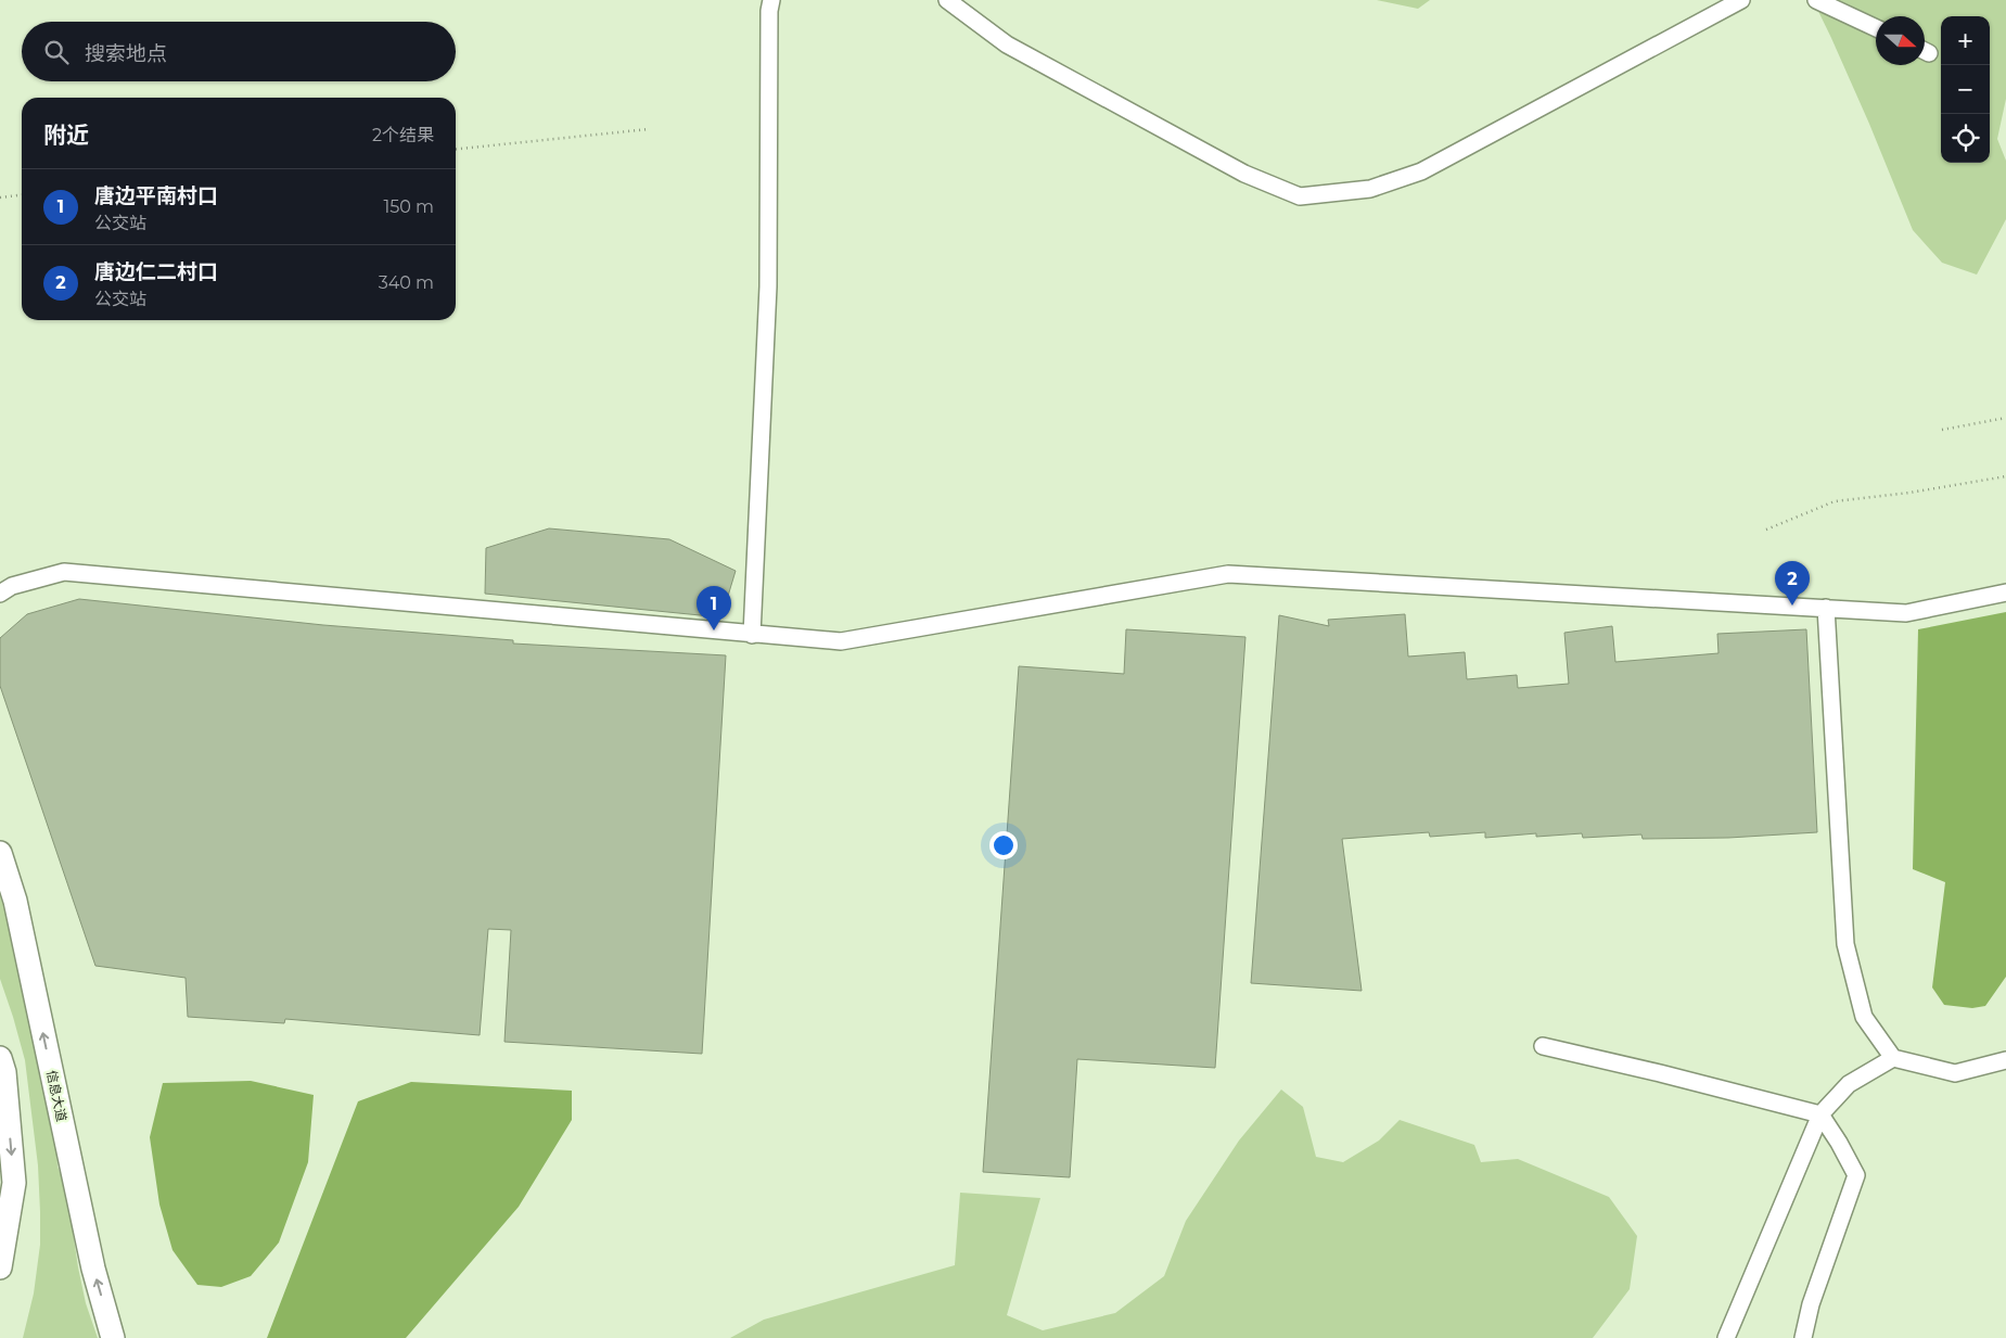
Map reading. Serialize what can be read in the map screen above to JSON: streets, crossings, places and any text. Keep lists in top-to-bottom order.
{
  "streets": {
    "main road": ["信息大道"]
  },
  "north": "right",
  "page": {
    "map_buttons": ["+", "−"],
    "search": "搜索地点",
    "heading": ["附近", "2个结果"],
    "list": [
      {
        "mark": "1",
        "name": "唐边平南村口",
        "note": "公交站",
        "value": "150 m"
      },
      {
        "mark": "2",
        "name": "唐边仁二村口",
        "note": "公交站",
        "value": "340 m"
      }
    ],
    "pins": ["2", "1"]
  }
}
